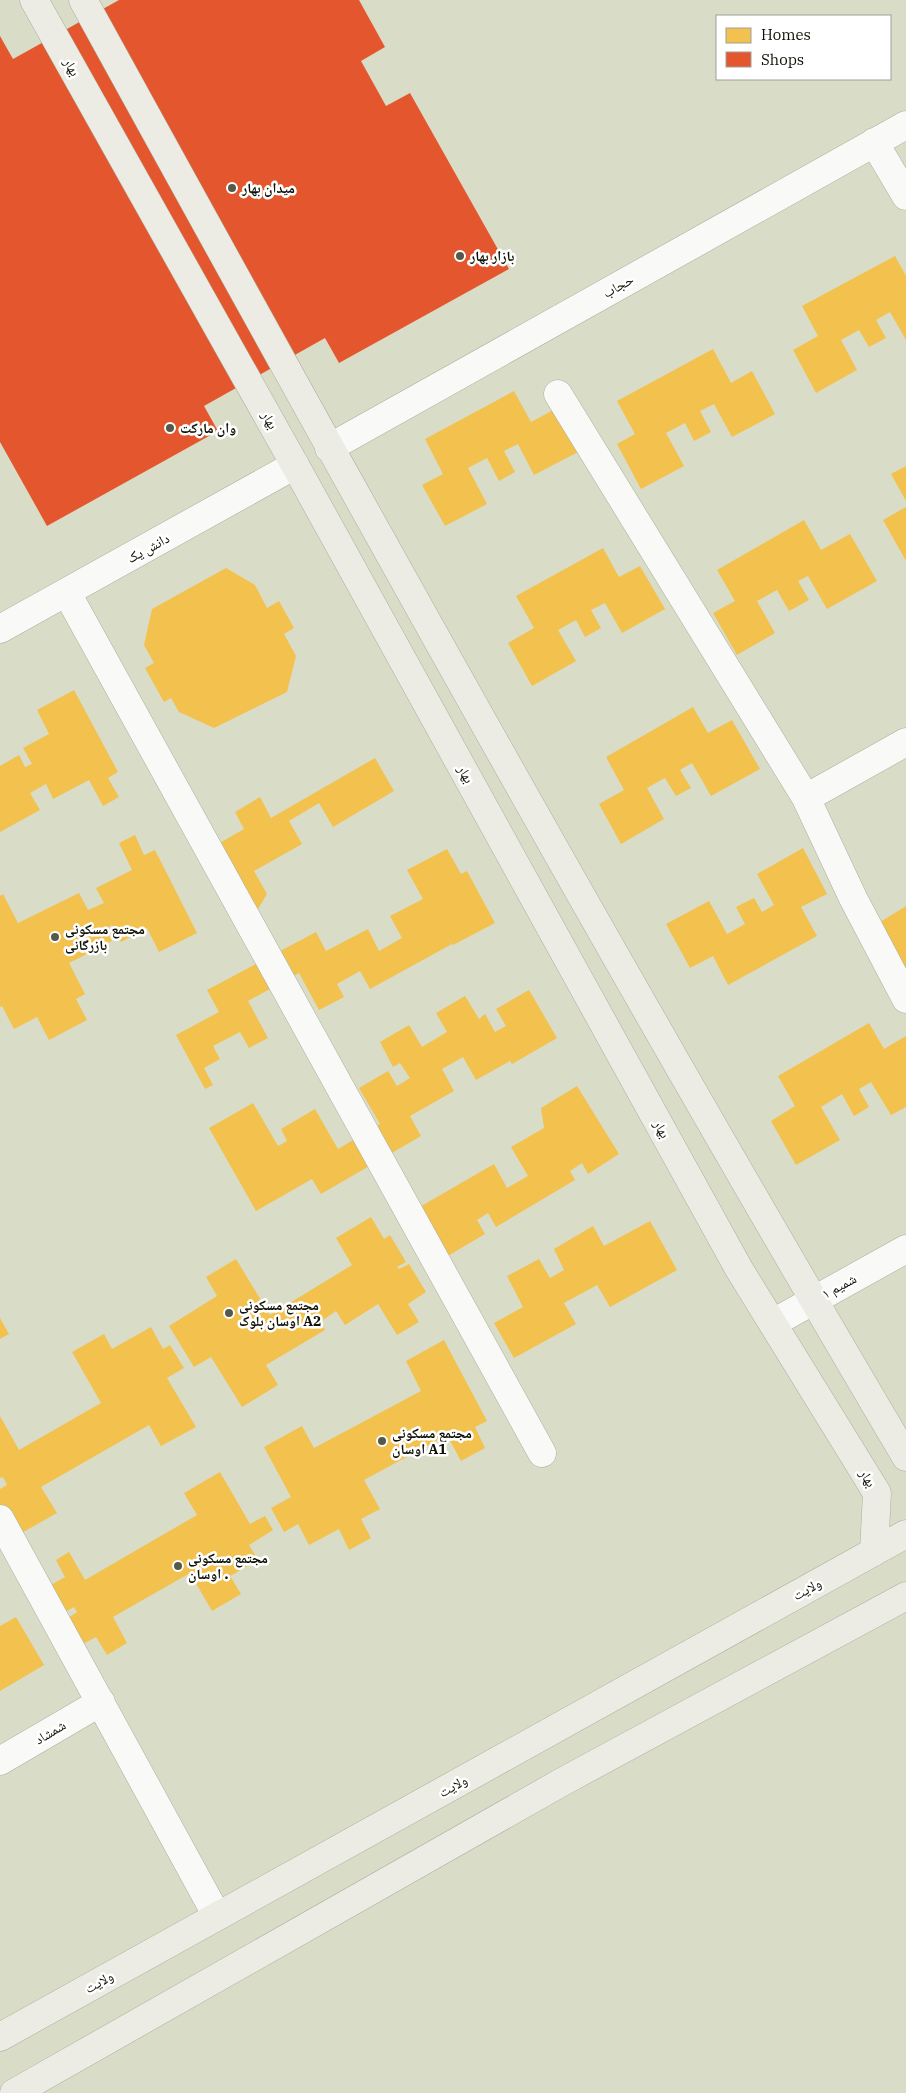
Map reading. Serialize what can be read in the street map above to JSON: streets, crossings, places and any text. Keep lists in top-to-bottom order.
{
  "streets": {
    "street": [
      "بهار",
      "حجاب",
      "دانش یک",
      "شمیم ۱",
      "ولایت",
      "شمشاد"
    ]
  },
  "crossings": [
    ["بهار", "دانش یک"],
    ["بهار", "شمیم ۱"],
    ["بهار", "ولایت"]
  ],
  "places": [
    "میدان بهار",
    "بازار بهار",
    "وان مارکت",
    "مجتمع مسکونی بازرگانی",
    "مجتمع مسکونی اوسان بلوک A2",
    "مجتمع مسکونی اوسان A1",
    "مجتمع مسکونی اوسان ."
  ],
  "legend": ["Homes", "Shops"]
}
